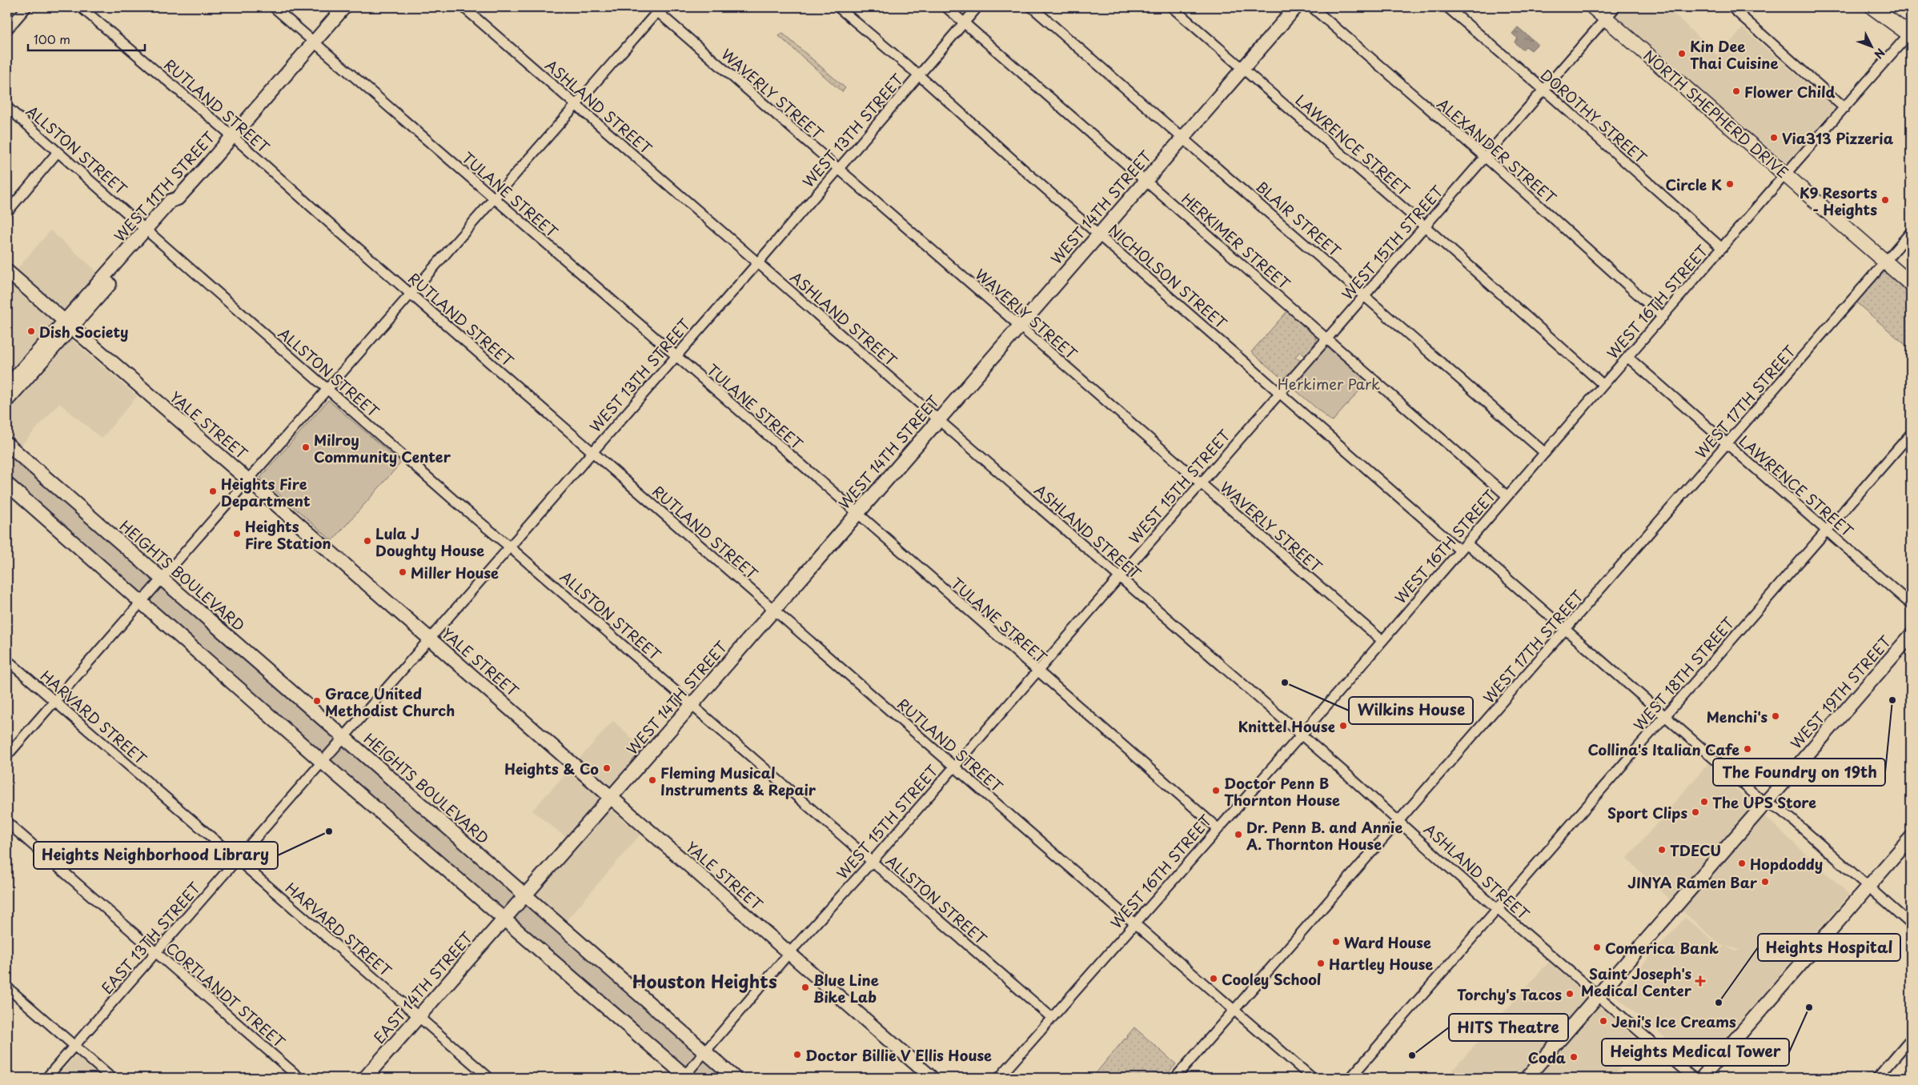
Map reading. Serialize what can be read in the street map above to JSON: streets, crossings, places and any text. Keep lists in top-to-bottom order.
{
  "streets": {
    "main road": [
      "NORTH SHEPHERD DRIVE",
      "WEST 11TH STREET",
      "WEST 14TH STREET",
      "YALE STREET",
      "HEIGHTS BOULEVARD",
      "WEST 19TH STREET",
      "EAST 14TH STREET"
    ],
    "street": [
      "WAVERLY STREET",
      "RUTLAND STREET",
      "ASHLAND STREET",
      "DOROTHY STREET",
      "WEST 13TH STREET",
      "LAWRENCE STREET",
      "ALLSTON STREET",
      "ALEXANDER STREET",
      "TULANE STREET",
      "BLAIR STREET",
      "HERKIMER STREET",
      "WEST 15TH STREET",
      "NICHOLSON STREET",
      "WEST 16TH STREET",
      "WEST 17TH STREET",
      "WEST 18TH STREET",
      "HARVARD STREET",
      "EAST 13TH STREET",
      "CORTLANDT STREET"
    ]
  },
  "crossings": [
    ["WAVERLY STREET", "WEST 13TH STREET"],
    ["WAVERLY STREET", "WEST 14TH STREET"],
    ["WAVERLY STREET", "WEST 15TH STREET"],
    ["WAVERLY STREET", "WEST 16TH STREET"],
    ["RUTLAND STREET", "WEST 13TH STREET"],
    ["RUTLAND STREET", "WEST 11TH STREET"],
    ["RUTLAND STREET", "WEST 14TH STREET"],
    ["RUTLAND STREET", "WEST 15TH STREET"],
    ["RUTLAND STREET", "WEST 16TH STREET"],
    ["RUTLAND STREET", "WEST 17TH STREET"],
    ["ASHLAND STREET", "WEST 13TH STREET"],
    ["ASHLAND STREET", "WEST 14TH STREET"],
    ["ASHLAND STREET", "WEST 15TH STREET"],
    ["ASHLAND STREET", "WEST 16TH STREET"],
    ["ASHLAND STREET", "WEST 17TH STREET"],
    ["ASHLAND STREET", "WEST 18TH STREET"],
    ["ASHLAND STREET", "WEST 19TH STREET"],
    ["NORTH SHEPHERD DRIVE", "WEST 15TH STREET"],
    ["NORTH SHEPHERD DRIVE", "WEST 16TH STREET"],
    ["NORTH SHEPHERD DRIVE", "WEST 17TH STREET"],
    ["DOROTHY STREET", "WEST 15TH STREET"],
    ["DOROTHY STREET", "WEST 16TH STREET"],
    ["WEST 13TH STREET", "ALLSTON STREET"],
    ["WEST 13TH STREET", "TULANE STREET"],
    ["WEST 13TH STREET", "HERKIMER STREET"],
    ["WEST 13TH STREET", "NICHOLSON STREET"],
    ["WEST 13TH STREET", "YALE STREET"],
    ["WEST 13TH STREET", "HEIGHTS BOULEVARD"],
    ["WEST 13TH STREET", "EAST 13TH STREET"],
    ["LAWRENCE STREET", "WEST 14TH STREET"],
    ["LAWRENCE STREET", "WEST 15TH STREET"],
    ["LAWRENCE STREET", "WEST 16TH STREET"],
    ["LAWRENCE STREET", "WEST 17TH STREET"],
    ["LAWRENCE STREET", "WEST 18TH STREET"],
    ["ALLSTON STREET", "WEST 11TH STREET"],
    ["ALLSTON STREET", "WEST 14TH STREET"],
    ["ALLSTON STREET", "WEST 15TH STREET"],
    ["ALLSTON STREET", "WEST 16TH STREET"],
    ["ALEXANDER STREET", "WEST 15TH STREET"],
    ["ALEXANDER STREET", "WEST 16TH STREET"],
    ["WEST 11TH STREET", "TULANE STREET"],
    ["WEST 11TH STREET", "YALE STREET"],
    ["TULANE STREET", "WEST 14TH STREET"],
    ["TULANE STREET", "WEST 15TH STREET"],
    ["TULANE STREET", "WEST 16TH STREET"],
    ["WEST 14TH STREET", "BLAIR STREET"],
    ["WEST 14TH STREET", "HERKIMER STREET"],
    ["WEST 14TH STREET", "NICHOLSON STREET"],
    ["WEST 14TH STREET", "YALE STREET"],
    ["WEST 14TH STREET", "HEIGHTS BOULEVARD"],
    ["WEST 14TH STREET", "EAST 14TH STREET"],
    ["BLAIR STREET", "WEST 15TH STREET"],
    ["BLAIR STREET", "WEST 16TH STREET"],
    ["HERKIMER STREET", "WEST 15TH STREET"],
    ["HERKIMER STREET", "WEST 16TH STREET"],
    ["WEST 15TH STREET", "NICHOLSON STREET"],
    ["WEST 15TH STREET", "YALE STREET"],
    ["WEST 15TH STREET", "HEIGHTS BOULEVARD"],
    ["NICHOLSON STREET", "WEST 16TH STREET"],
    ["HARVARD STREET", "EAST 13TH STREET"],
    ["HARVARD STREET", "EAST 14TH STREET"],
    ["EAST 13TH STREET", "CORTLANDT STREET"]
  ],
  "districts": ["Houston Heights"],
  "parks": ["Herkimer Park"],
  "places": {
    "other": [
      "Kin Dee Thai Cuisine",
      "Flower Child",
      "Via313 Pizzeria",
      "Circle K",
      "K9 Resorts - Heights",
      "Dish Society",
      "Milroy Community Center",
      "Heights Fire Department",
      "Heights Fire Station",
      "Lula J Doughty House",
      "Miller House",
      "Wilkins House",
      "The Foundry on 19th",
      "Grace United Methodist Church",
      "Menchi's",
      "Knittel House",
      "Collina's Italian Cafe",
      "Heights & Co",
      "Fleming Musical Instruments & Repair",
      "Doctor Penn B Thornton House",
      "The UPS Store",
      "Sport Clips",
      "Heights Neighborhood Library",
      "Dr. Penn B. and Annie A. Thornton House",
      "TDECU",
      "Hopdoddy",
      "JINYA Ramen Bar",
      "Ward House",
      "Comerica Bank",
      "Hartley House",
      "Cooley School",
      "Blue Line Bike Lab",
      "Torchy's Tacos",
      "Heights Hospital",
      "Heights Medical Tower",
      "Jeni's Ice Creams",
      "Doctor Billie V Ellis House",
      "HITS Theatre",
      "Coda"
    ],
    "health": ["Saint Joseph's Medical Center"]
  },
  "scale_bar": "100 m",
  "north": "bottom right"
}
